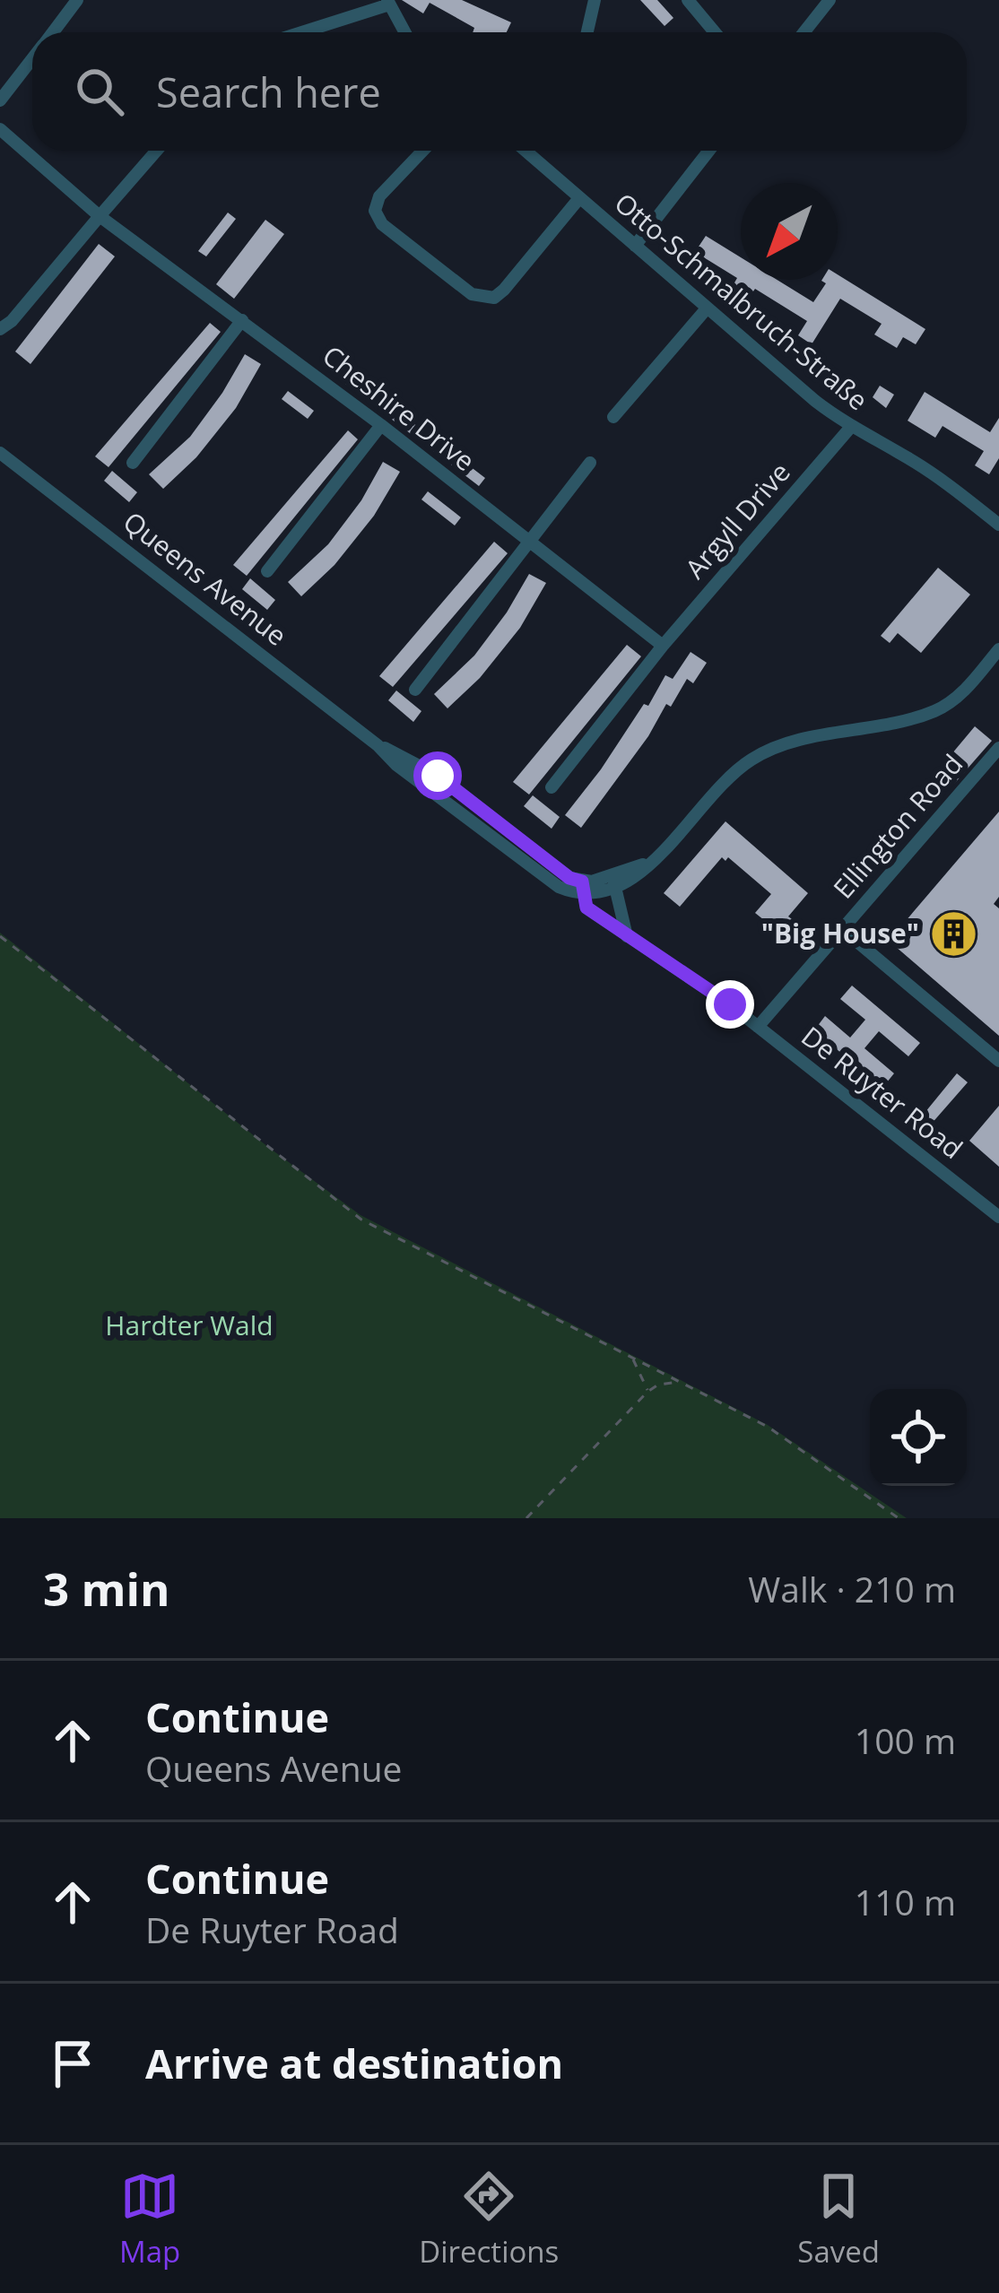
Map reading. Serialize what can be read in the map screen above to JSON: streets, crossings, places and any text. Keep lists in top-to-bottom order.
{
  "streets": {
    "lane": [
      "Otto-Schmalbruch-Straße",
      "Cheshire Drive",
      "Argyll Drive",
      "Queens Avenue",
      "Ellington Road",
      "De Ruyter Road"
    ]
  },
  "crossings": [
    ["Otto-Schmalbruch-Straße", "Argyll Drive"],
    ["Cheshire Drive", "Argyll Drive"],
    ["Queens Avenue", "De Ruyter Road"]
  ],
  "parks": ["Hardter Wald"],
  "places": {
    "building": ["\"Big House\""]
  },
  "north": "bottom left",
  "page": {
    "search": "Search here",
    "heading": ["3 min", "Walk · 210 m"],
    "list": [
      ["Continue", "Queens Avenue", "100 m"],
      ["Continue", "De Ruyter Road", "110 m"],
      "Arrive at destination"
    ],
    "nav": ["Map", "Directions", "Saved"]
  }
}
